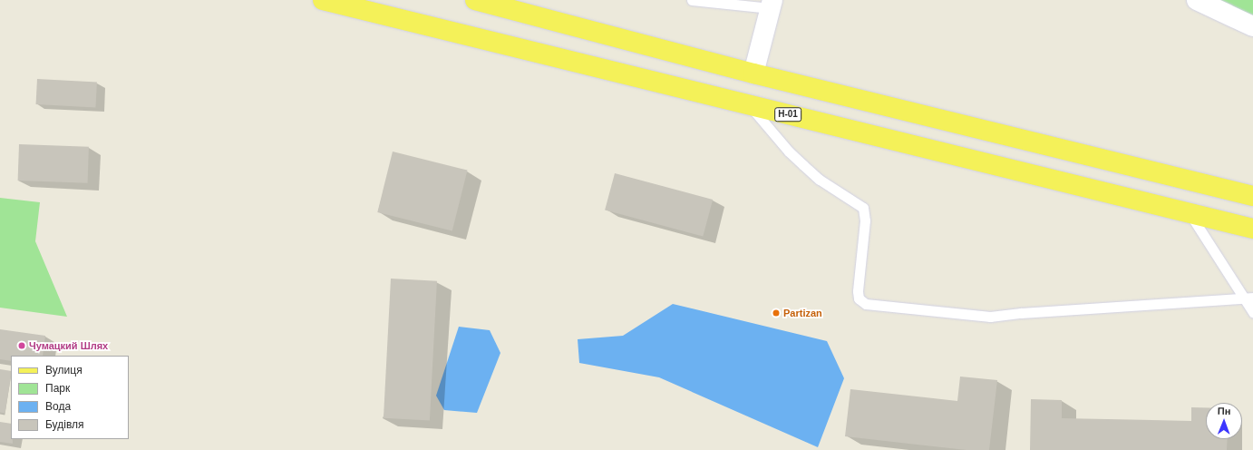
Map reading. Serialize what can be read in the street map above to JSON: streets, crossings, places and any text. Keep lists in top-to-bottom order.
{
  "streets": {
    "main road": ["Н-01"]
  },
  "places": ["Partizan", "Чумацкий Шлях"],
  "legend": [
    "Вулиця",
    "Парк",
    "Вода",
    "Будівля"
  ],
  "north": "top"
}
